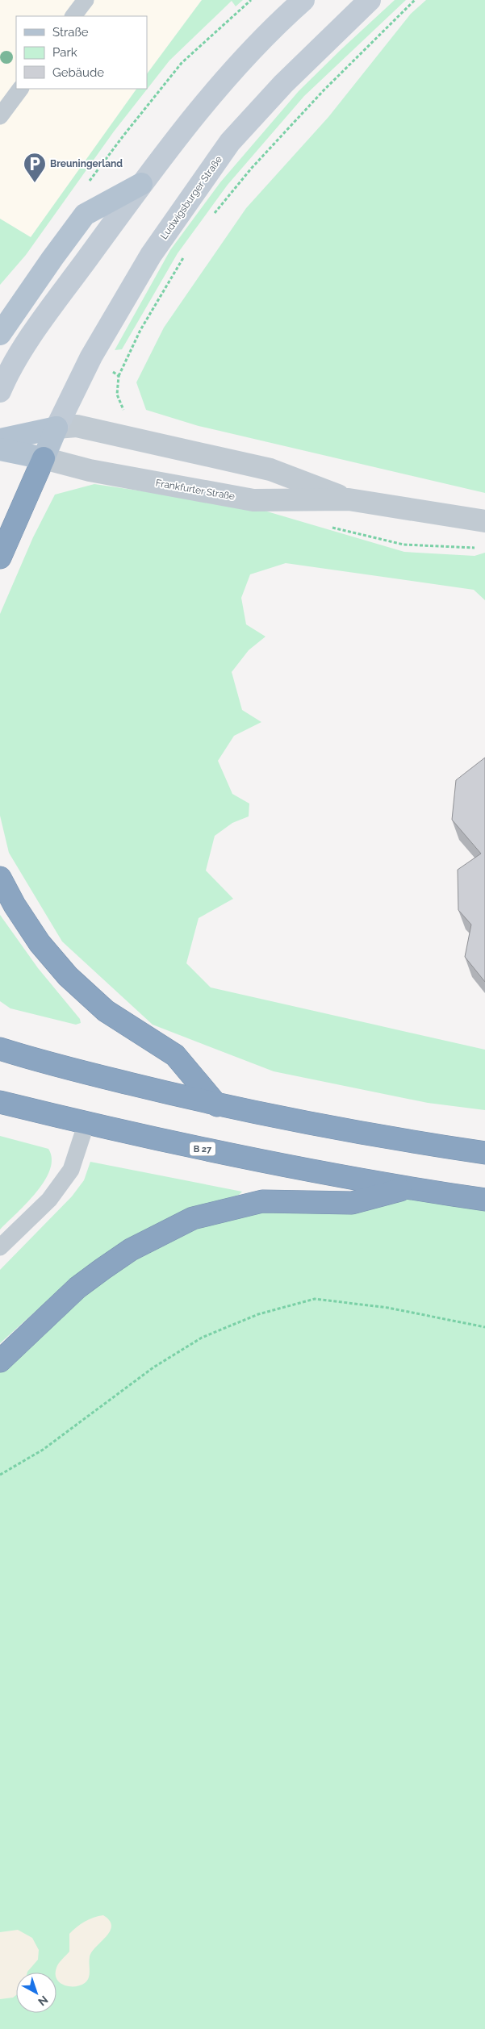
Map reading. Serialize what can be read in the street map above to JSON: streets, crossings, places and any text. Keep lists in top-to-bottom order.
{
  "streets": {
    "highway": ["B 27"],
    "main road": ["Ludwigsburger Straße"],
    "street": ["Frankfurter Straße"]
  },
  "crossings": [
    ["Ludwigsburger Straße", "Frankfurter Straße"]
  ],
  "places": {
    "parking": ["Breuningerland"]
  },
  "legend": ["Straße", "Park", "Gebäude"],
  "north": "bottom right"
}
